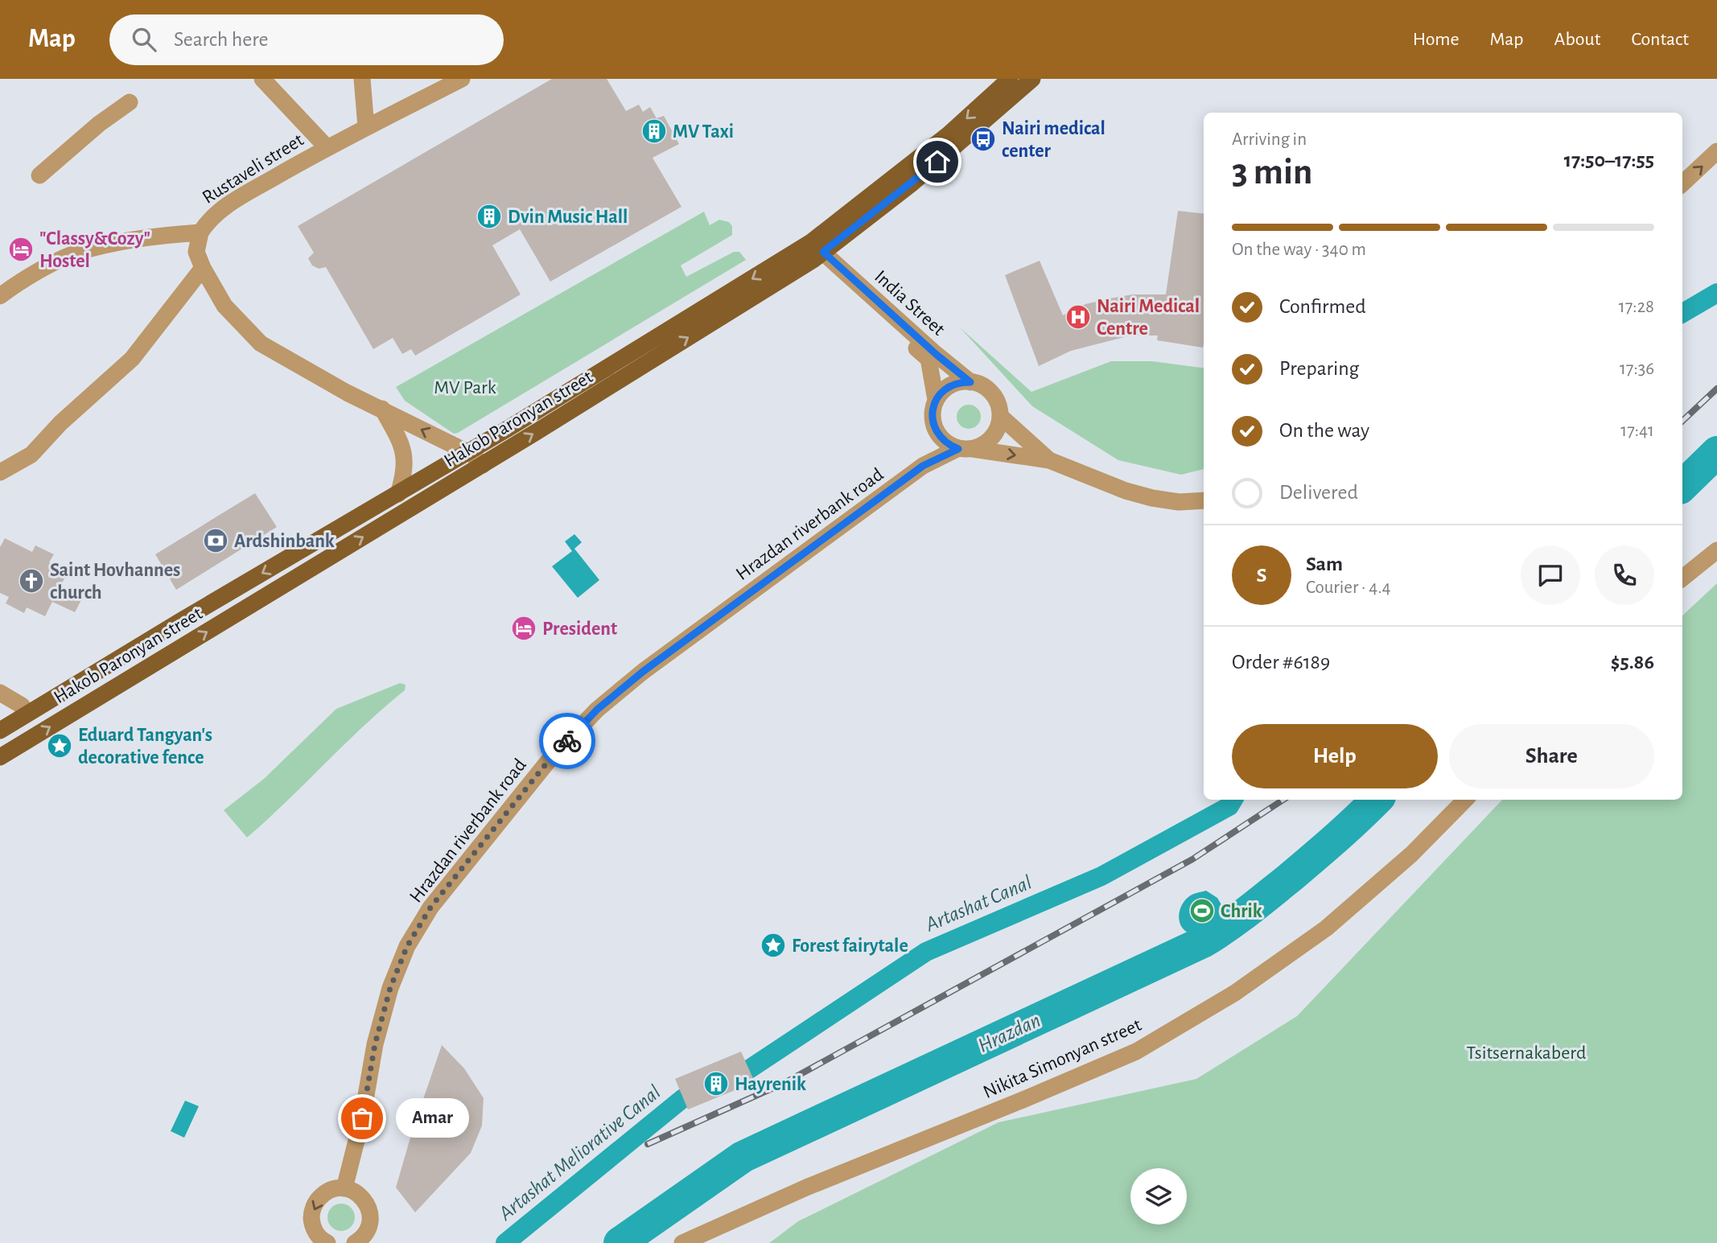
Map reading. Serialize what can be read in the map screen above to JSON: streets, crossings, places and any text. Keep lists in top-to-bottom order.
{
  "streets": {
    "main road": ["Hakob Paronyan street"],
    "street": [
      "Rustaveli street",
      "India Street",
      "Hrazdan riverbank road",
      "Nikita Simonyan street"
    ]
  },
  "crossings": [
    ["India Street", "Hakob Paronyan street"],
    ["India Street", "Hrazdan riverbank road"]
  ],
  "water": ["Artashat Canal", "Hrazdan", "Artashat Meliorative Canal"],
  "parks": ["MV Park", "Tsitsernakaberd"],
  "places": {
    "building": ["MV Taxi", "Dvin Music Hall", "Hayrenik"],
    "bus stop": ["Nairi medical center"],
    "hotel": ["\"Classy&Cozy\" Hostel", "President"],
    "hospital": ["Nairi Medical Centre"],
    "bank": ["Ardshinbank"],
    "church": ["Saint Hovhannes church"],
    "place": ["Eduard Tangyan's decorative fence", "Forest fairytale"],
    "sports": ["Chrik"],
    "other": ["Amar"]
  },
  "page": {
    "header": "Map",
    "search": "Search here",
    "nav": [
      "Home",
      "Map",
      "About",
      "Contact"
    ],
    "heading": ["3 min", "Arriving in", "17:50–17:55"],
    "panel": [
      "Sam",
      "Courier · 4.4",
      "Order #6189",
      "$5.86"
    ],
    "bar": "On the way · 340 m",
    "list": [
      ["Confirmed", "17:28"],
      ["Preparing", "17:36"],
      ["On the way", "17:41"],
      "Delivered"
    ],
    "round": "S",
    "buttons": ["Help", "Share"],
    "bubble": "Amar"
  }
}
